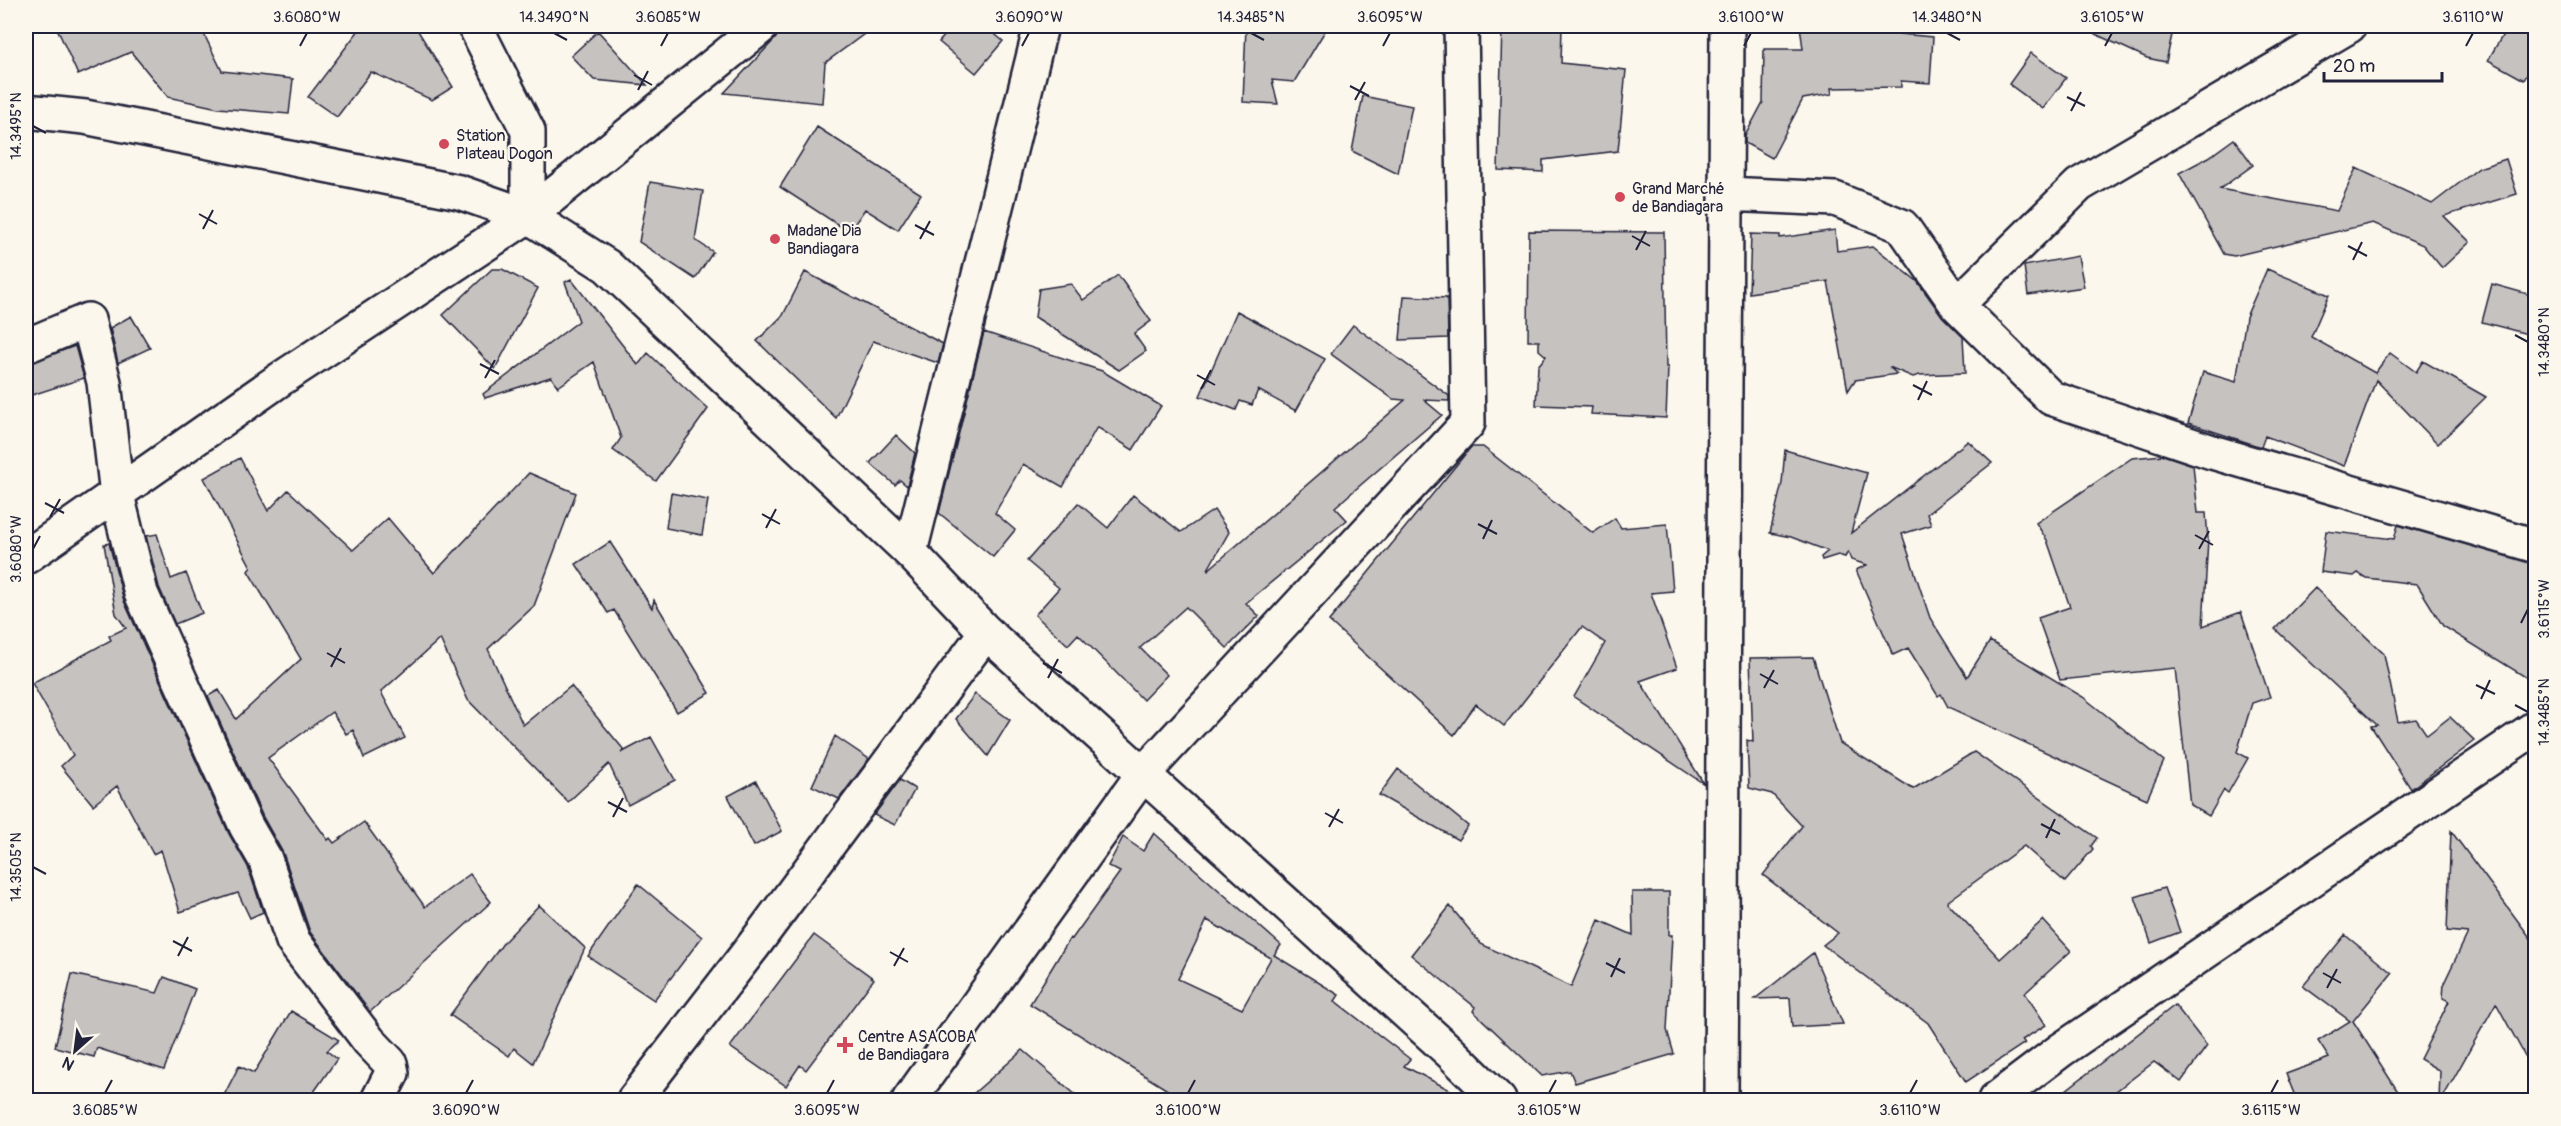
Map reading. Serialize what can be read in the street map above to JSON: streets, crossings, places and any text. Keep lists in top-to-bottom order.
{
  "places": {
    "other": ["Station Plateau Dogon", "Grand Marché de Bandiagara", "Madane Dia Bandiagara"],
    "health": ["Centre ASACOBA de Bandiagara"]
  },
  "scale_bar": "20 m",
  "north": "bottom left",
  "coordinates": [
    "3.6080°W",
    "14.3490°N",
    "3.6085°W",
    "3.6090°W",
    "14.3485°N",
    "3.6095°W",
    "3.6100°W",
    "14.3480°N",
    "3.6105°W",
    "3.6110°W",
    "14.3495°N",
    "3.6115°W",
    "14.3505°N"
  ]
}
